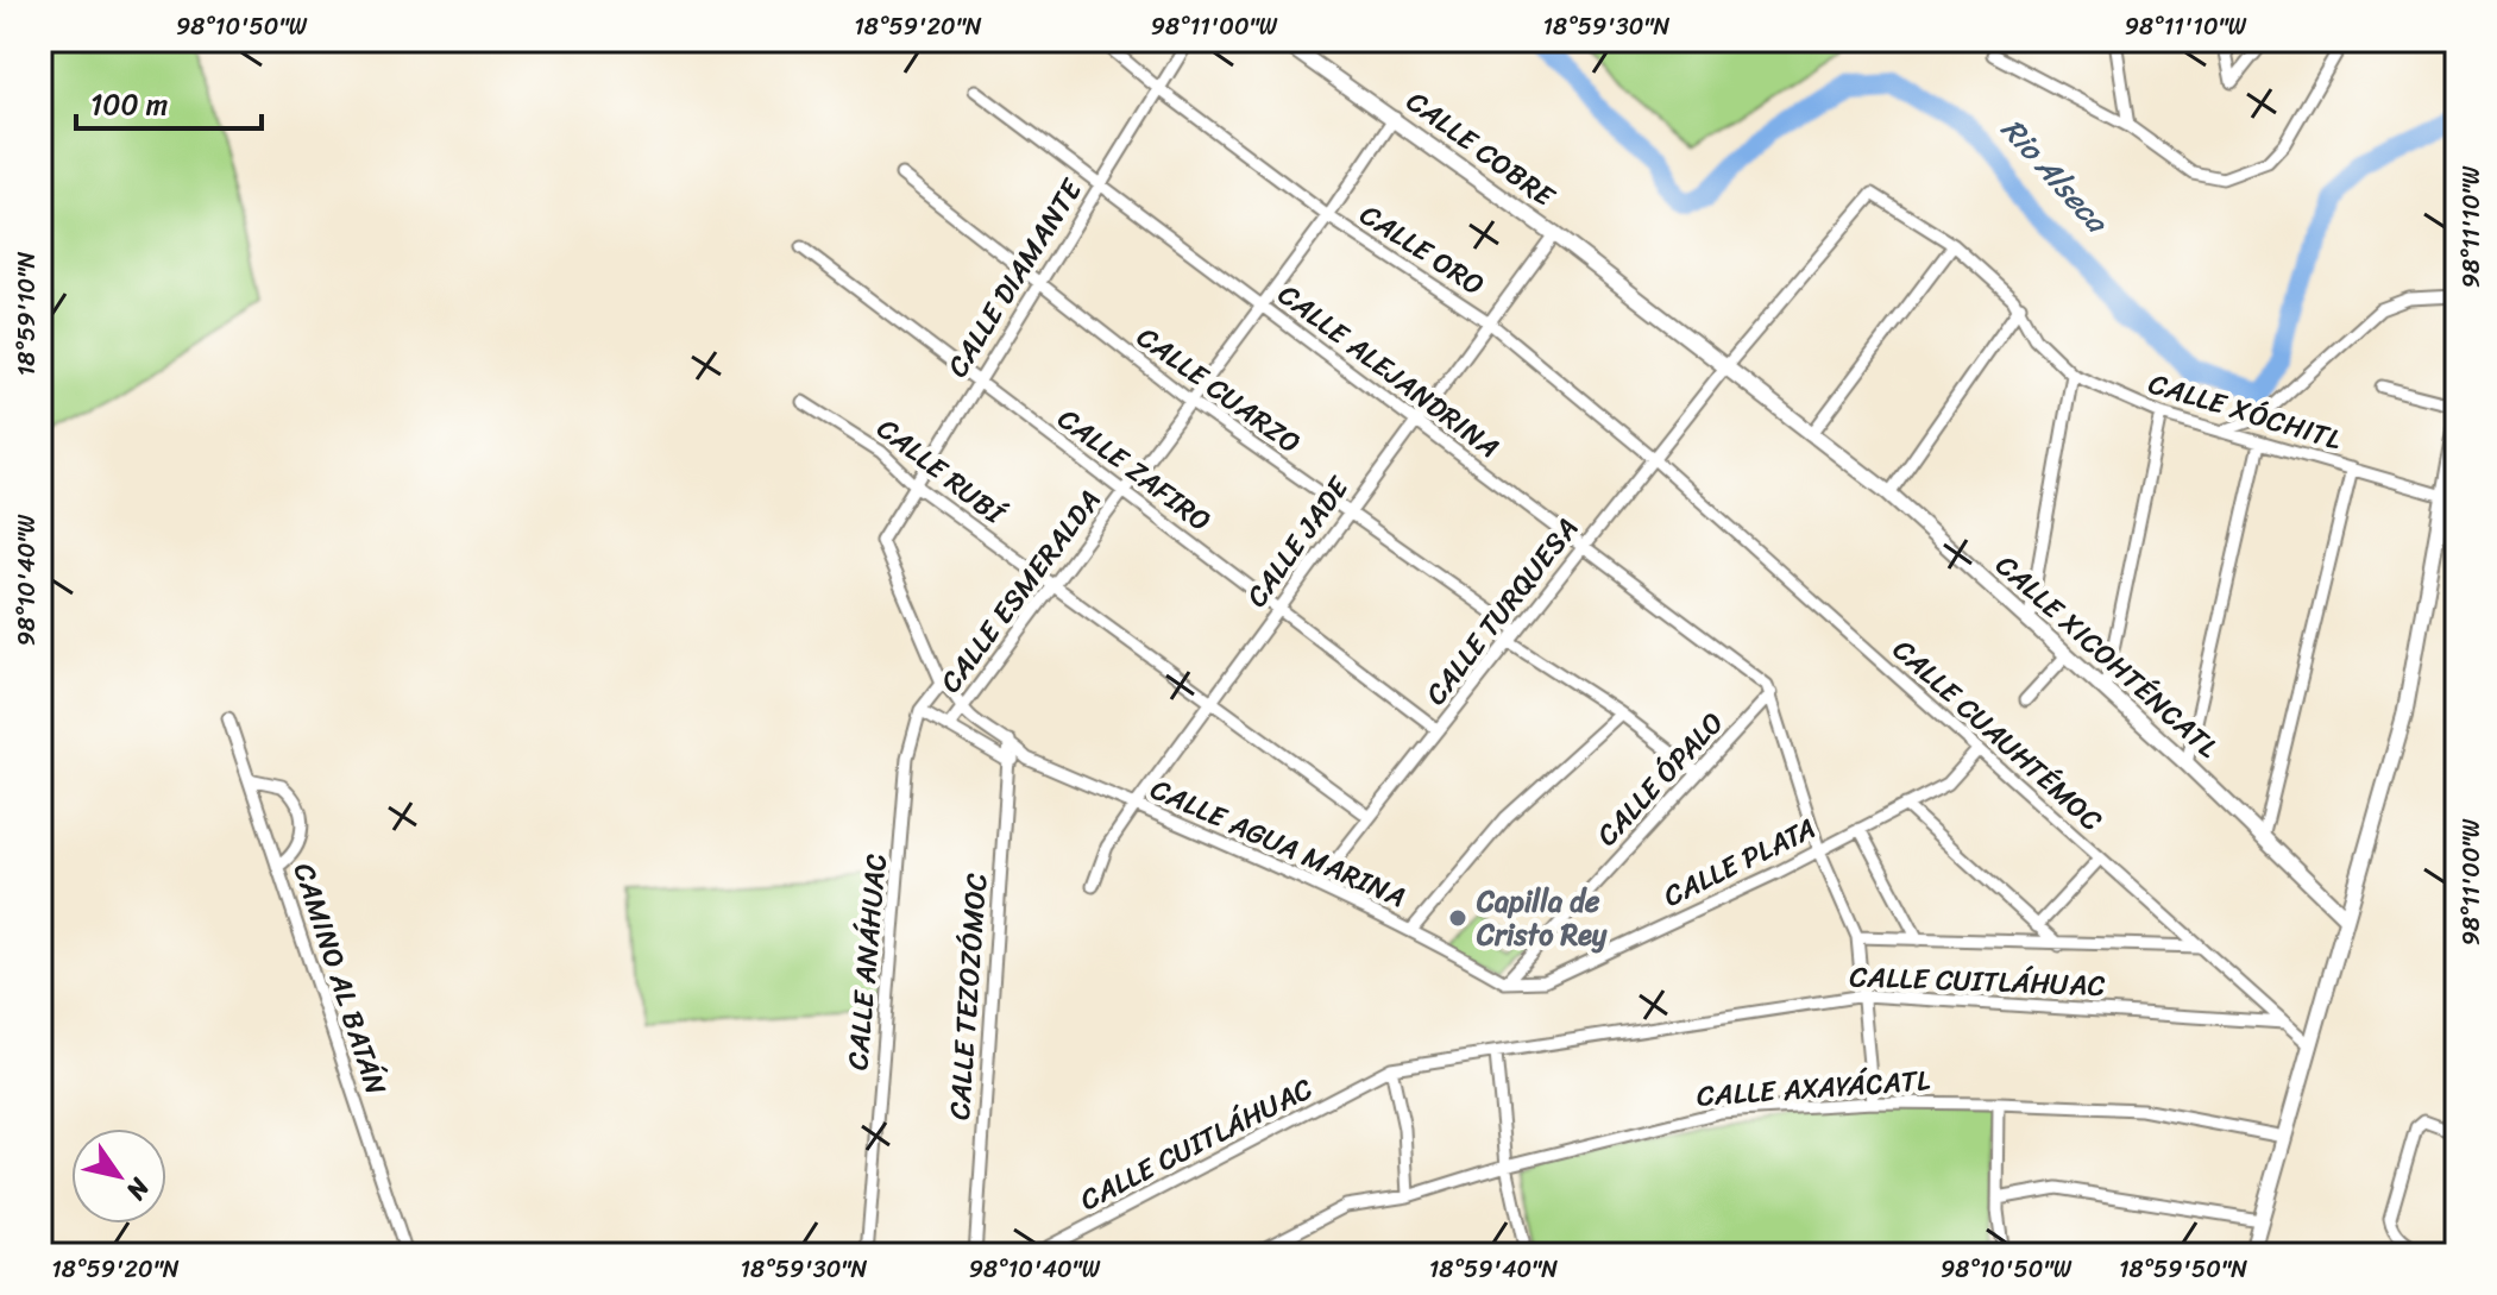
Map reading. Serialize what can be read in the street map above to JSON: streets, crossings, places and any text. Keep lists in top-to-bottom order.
{
  "streets": {
    "street": [
      "CALLE COBRE",
      "CALLE ORO",
      "CALLE DIAMANTE",
      "CALLE ALEJANDRINA",
      "CALLE CUARZO",
      "CALLE XÓCHITL",
      "CALLE ZAFIRO",
      "CALLE RUBÍ",
      "CALLE JADE",
      "CALLE ESMERALDA",
      "CALLE TURQUESA",
      "CALLE XICOHTÉNCATL",
      "CALLE CUAUHTÉMOC",
      "CALLE ÓPALO",
      "CALLE AGUA MARINA",
      "CALLE PLATA",
      "CALLE ANÁHUAC",
      "CAMINO AL BATÁN",
      "CALLE CUITLÁHUAC",
      "CALLE TEZOZÓMOC",
      "CALLE AXAYÁCATL"
    ]
  },
  "crossings": [
    ["CALLE COBRE", "CALLE JADE"],
    ["CALLE COBRE", "CALLE ESMERALDA"],
    ["CALLE COBRE", "CALLE XICOHTÉNCATL"],
    ["CALLE ORO", "CALLE DIAMANTE"],
    ["CALLE ORO", "CALLE JADE"],
    ["CALLE ORO", "CALLE ESMERALDA"],
    ["CALLE ORO", "CALLE TURQUESA"],
    ["CALLE ORO", "CALLE CUAUHTÉMOC"],
    ["CALLE DIAMANTE", "CALLE ALEJANDRINA"],
    ["CALLE DIAMANTE", "CALLE CUARZO"],
    ["CALLE DIAMANTE", "CALLE ZAFIRO"],
    ["CALLE DIAMANTE", "CALLE RUBÍ"],
    ["CALLE DIAMANTE", "CALLE AGUA MARINA"],
    ["CALLE ALEJANDRINA", "CALLE JADE"],
    ["CALLE ALEJANDRINA", "CALLE ESMERALDA"],
    ["CALLE ALEJANDRINA", "CALLE TURQUESA"],
    ["CALLE ALEJANDRINA", "CALLE ÓPALO"],
    ["CALLE CUARZO", "CALLE JADE"],
    ["CALLE CUARZO", "CALLE ESMERALDA"],
    ["CALLE CUARZO", "CALLE TURQUESA"],
    ["CALLE XÓCHITL", "CALLE TURQUESA"],
    ["CALLE ZAFIRO", "CALLE JADE"],
    ["CALLE ZAFIRO", "CALLE ESMERALDA"],
    ["CALLE ZAFIRO", "CALLE TURQUESA"],
    ["CALLE RUBÍ", "CALLE JADE"],
    ["CALLE RUBÍ", "CALLE ESMERALDA"],
    ["CALLE RUBÍ", "CALLE TURQUESA"],
    ["CALLE JADE", "CALLE XICOHTÉNCATL"],
    ["CALLE JADE", "CALLE AGUA MARINA"],
    ["CALLE ESMERALDA", "CALLE AGUA MARINA"],
    ["CALLE TURQUESA", "CALLE XICOHTÉNCATL"],
    ["CALLE TURQUESA", "CALLE CUAUHTÉMOC"],
    ["CALLE TURQUESA", "CALLE AGUA MARINA"],
    ["CALLE CUAUHTÉMOC", "CALLE PLATA"],
    ["CALLE CUAUHTÉMOC", "CALLE CUITLÁHUAC"],
    ["CALLE ÓPALO", "CALLE AGUA MARINA"],
    ["CALLE ÓPALO", "CALLE PLATA"],
    ["CALLE AGUA MARINA", "CALLE PLATA"],
    ["CALLE AGUA MARINA", "CALLE ANÁHUAC"],
    ["CALLE AGUA MARINA", "CALLE TEZOZÓMOC"]
  ],
  "water": ["Rio Alseca"],
  "places": ["Capilla de Cristo Rey"],
  "scale_bar": "100 m",
  "north": "bottom right",
  "coordinates": [
    "98°10'50\"W",
    "18°59'20\"N",
    "98°11'00\"W",
    "18°59'30\"N",
    "98°11'10\"W",
    "18°59'10\"N",
    "98°10'40\"W",
    "18°59'40\"N",
    "18°59'50\"N"
  ]
}
